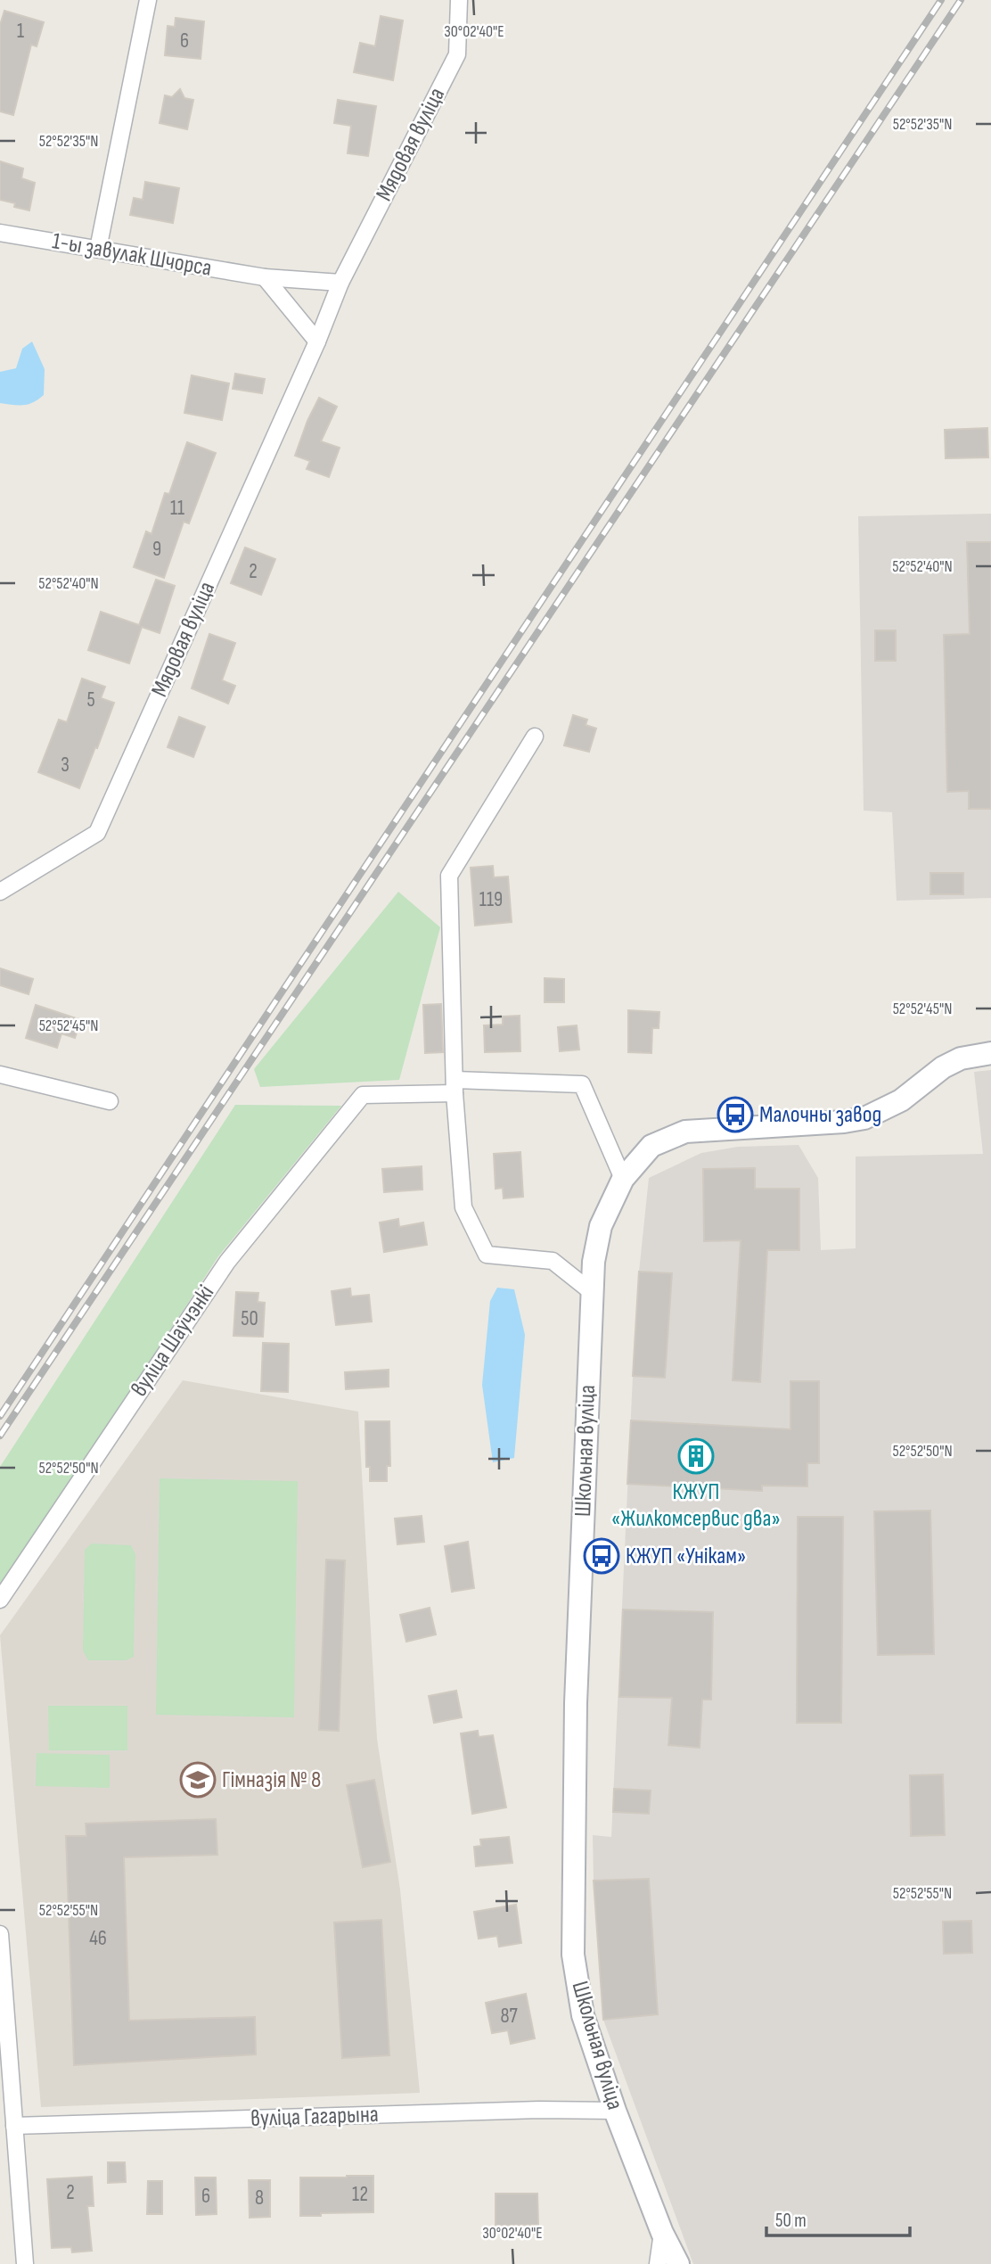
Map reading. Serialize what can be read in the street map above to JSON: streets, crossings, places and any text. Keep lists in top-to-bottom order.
{
  "streets": {
    "street": [
      "Мядовая вуліца",
      "1-ы завулак Шчорса",
      "вуліца Шаўчэнкі",
      "Школьная вуліца",
      "вуліца Гагарына"
    ]
  },
  "crossings": [
    ["Мядовая вуліца", "1-ы завулак Шчорса"],
    ["Школьная вуліца", "вуліца Гагарына"]
  ],
  "places": {
    "bus stop": ["Малочны завод", "КЖУП «Унікам»"],
    "building": ["КЖУП «Жилкомсервис два»"],
    "school or university": ["Гімназія № 8"]
  },
  "house_numbers": [
    "1",
    "6",
    "11",
    "9",
    "2",
    "5",
    "3",
    "119",
    "50",
    "46",
    "87",
    "2",
    "12",
    "6",
    "8"
  ],
  "scale_bar": "50 m",
  "coordinates": [
    "30°02'40\"E",
    "52°52'35\"N",
    "52°52'40\"N",
    "52°52'45\"N",
    "52°52'50\"N",
    "52°52'55\"N"
  ]
}
